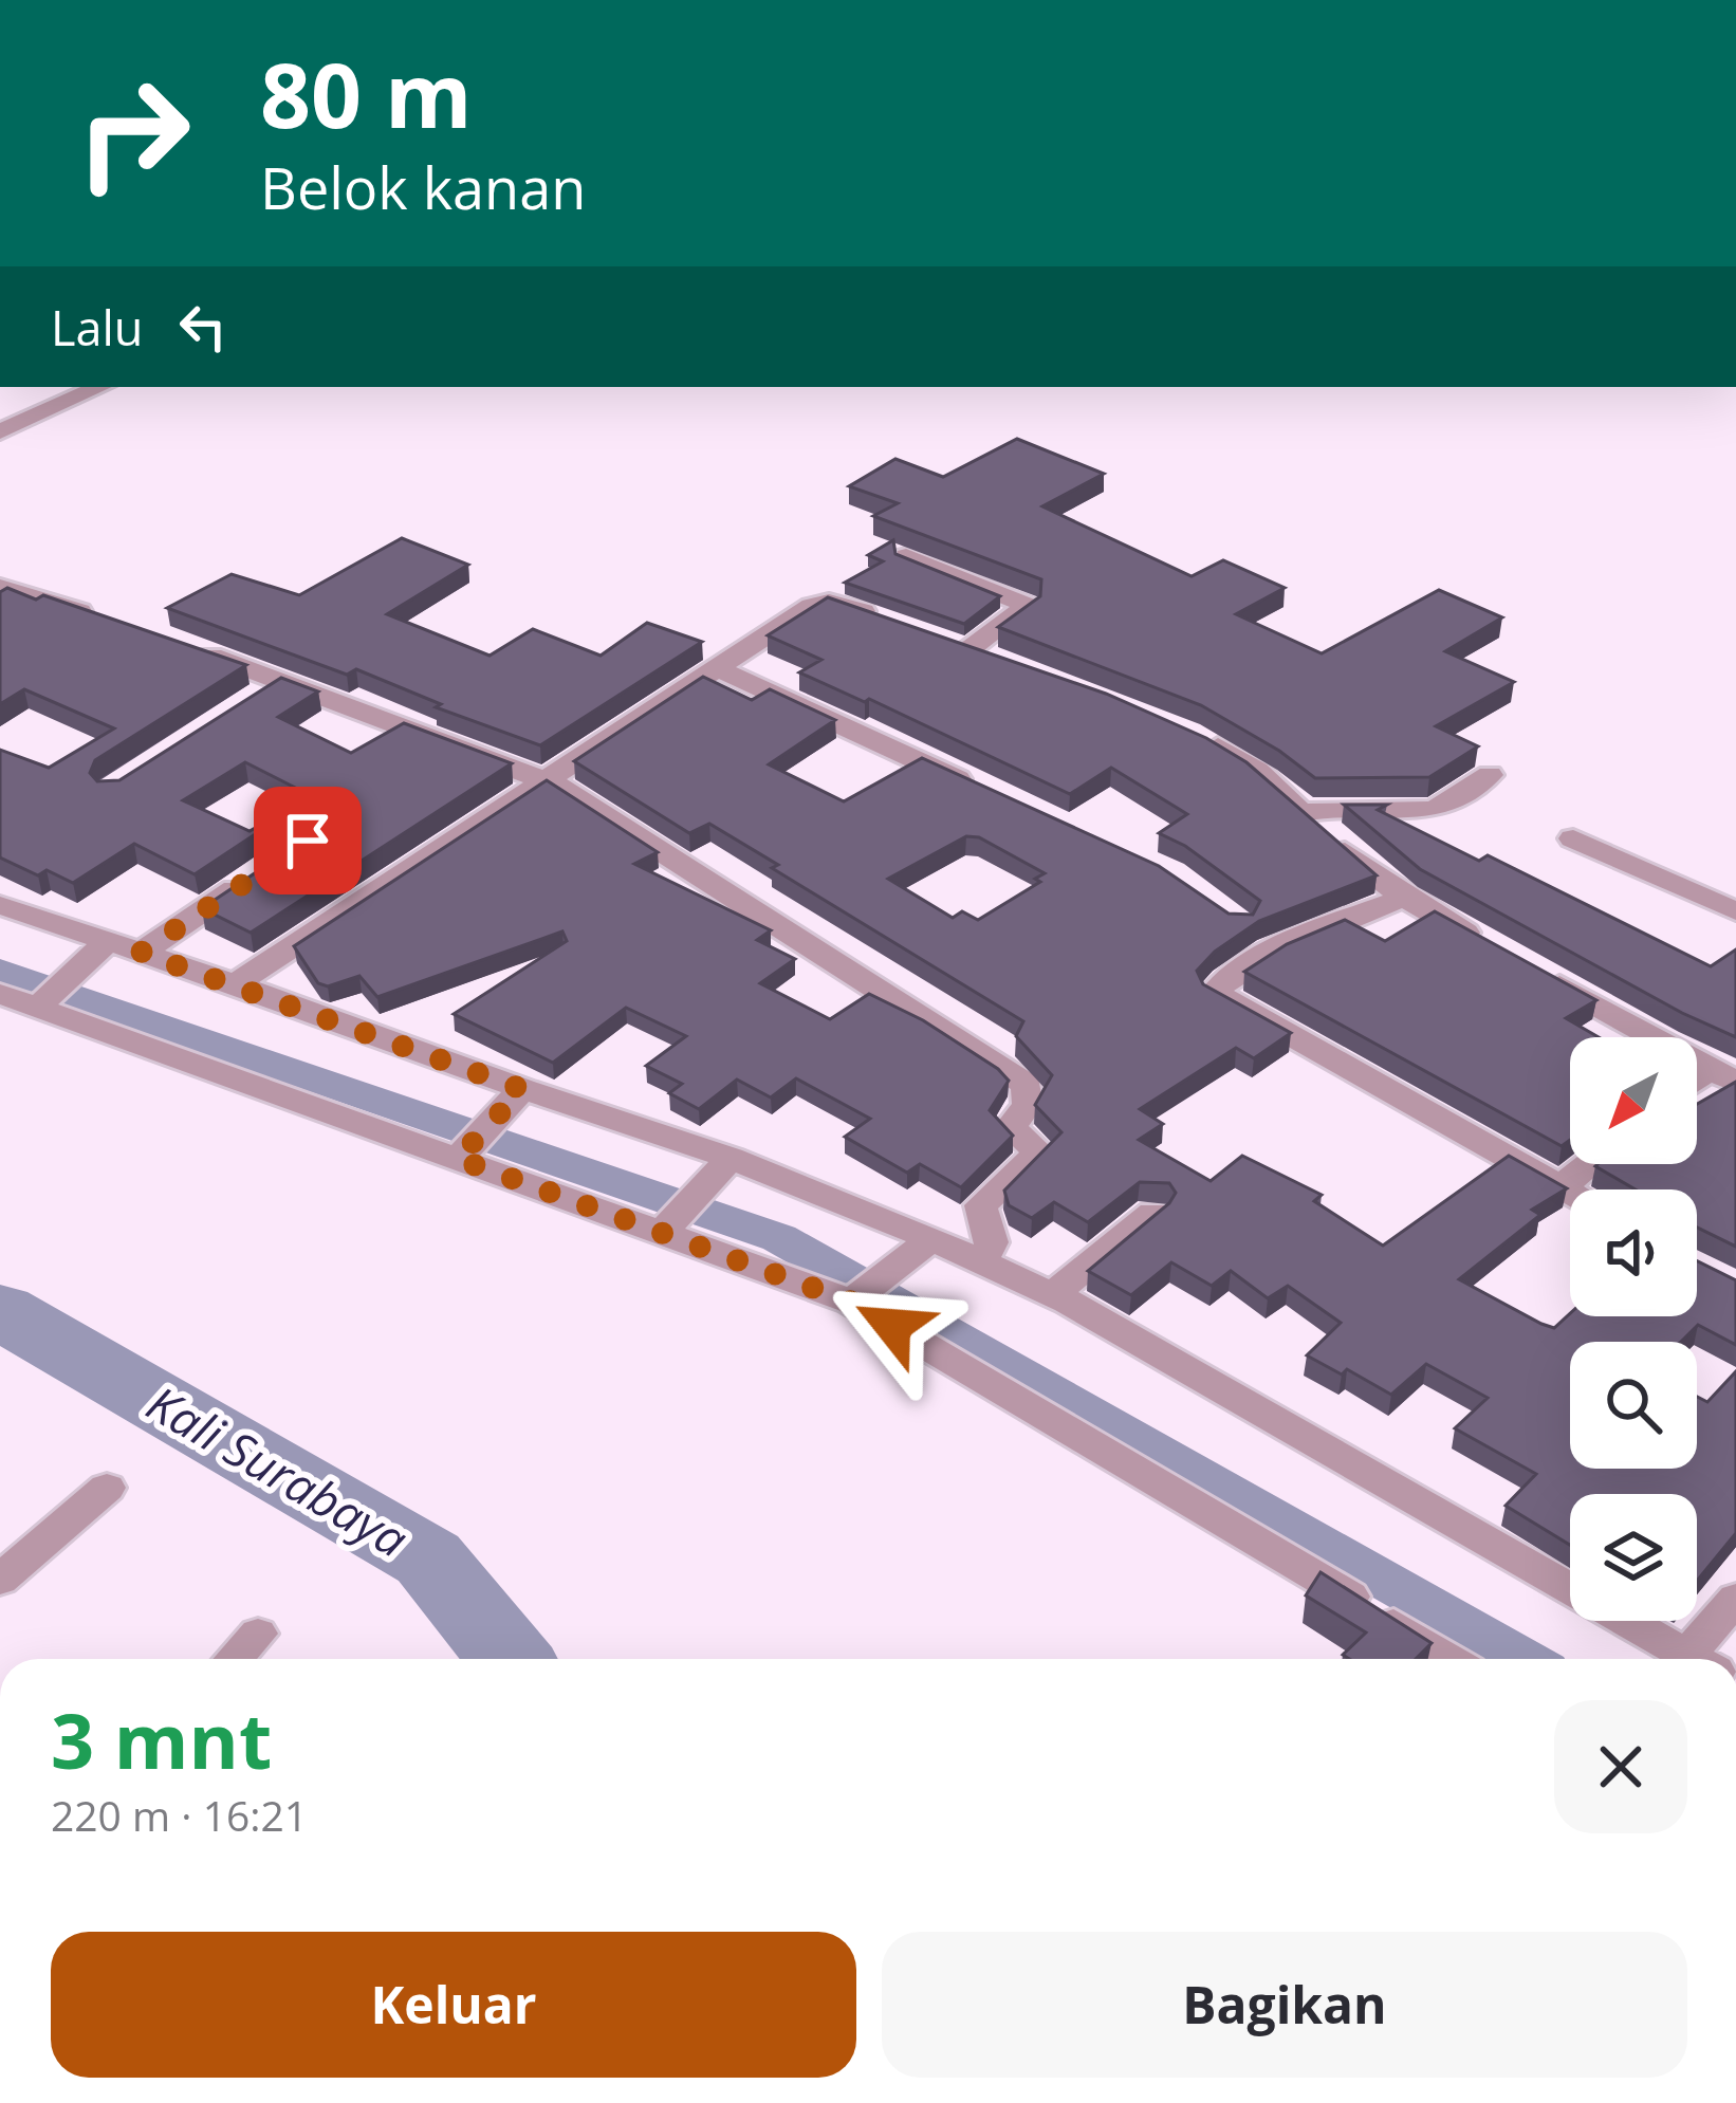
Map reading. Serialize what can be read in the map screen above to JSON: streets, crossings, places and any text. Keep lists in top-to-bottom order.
{
  "water": ["Kali Surabaya"],
  "north": "bottom left",
  "page": {
    "turn": ["80 m", "Belok kanan"],
    "then": "Lalu",
    "heading": ["3 mnt", "220 m · 16:21"],
    "buttons": ["Keluar", "Bagikan"]
  }
}
